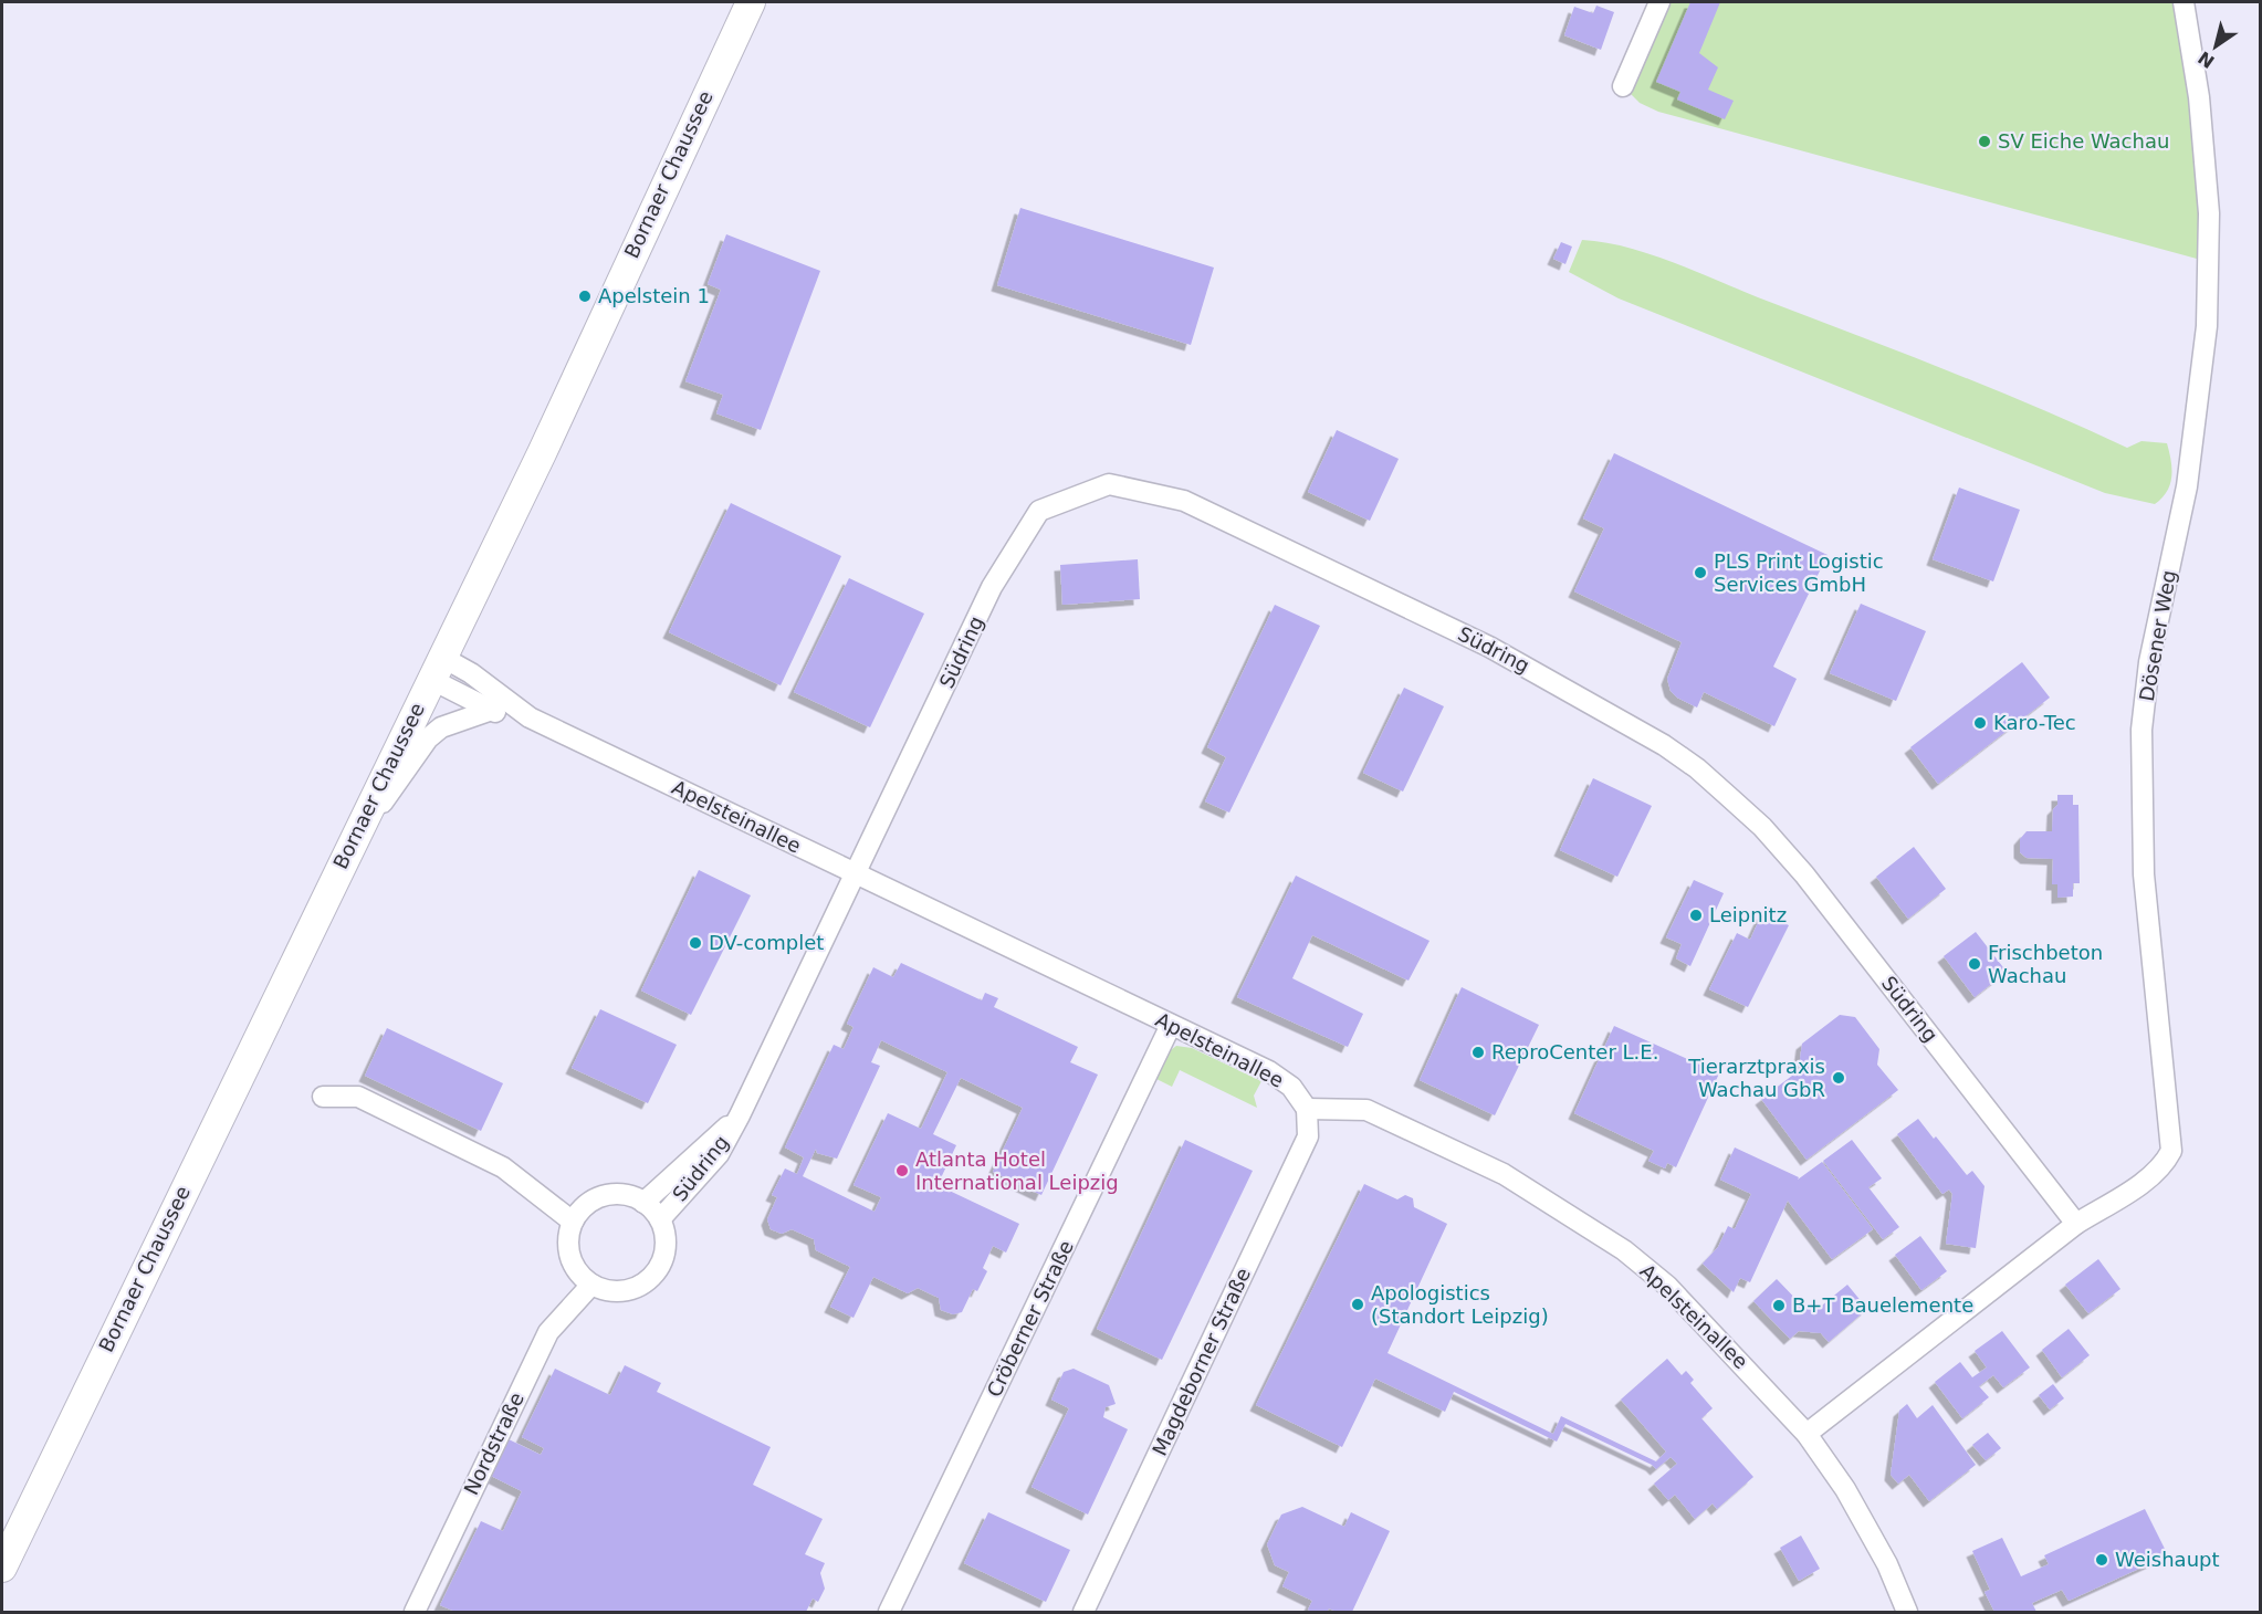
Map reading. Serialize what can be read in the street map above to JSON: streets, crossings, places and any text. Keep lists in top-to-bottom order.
{
  "streets": {
    "main road": ["Bornaer Chaussee"],
    "street": [
      "Dösener Weg",
      "Südring",
      "Apelsteinallee",
      "Cröberner Straße",
      "Magdeborner Straße",
      "Nordstraße"
    ]
  },
  "crossings": [
    ["Bornaer Chaussee", "Apelsteinallee"],
    ["Dösener Weg", "Südring"],
    ["Südring", "Apelsteinallee"],
    ["Südring", "Nordstraße"],
    ["Apelsteinallee", "Cröberner Straße"],
    ["Apelsteinallee", "Magdeborner Straße"]
  ],
  "places": [
    "SV Eiche Wachau",
    "Apelstein 1",
    "PLS Print Logistic Services GmbH",
    "Karo-Tec",
    "Leipnitz",
    "DV-complet",
    "Frischbeton Wachau",
    "ReproCenter L.E.",
    "Tierarztpraxis Wachau GbR",
    "Atlanta Hotel International Leipzig",
    "Apologistics (Standort Leipzig)",
    "B+T Bauelemente",
    "Weishaupt"
  ],
  "north": "bottom left"
}
